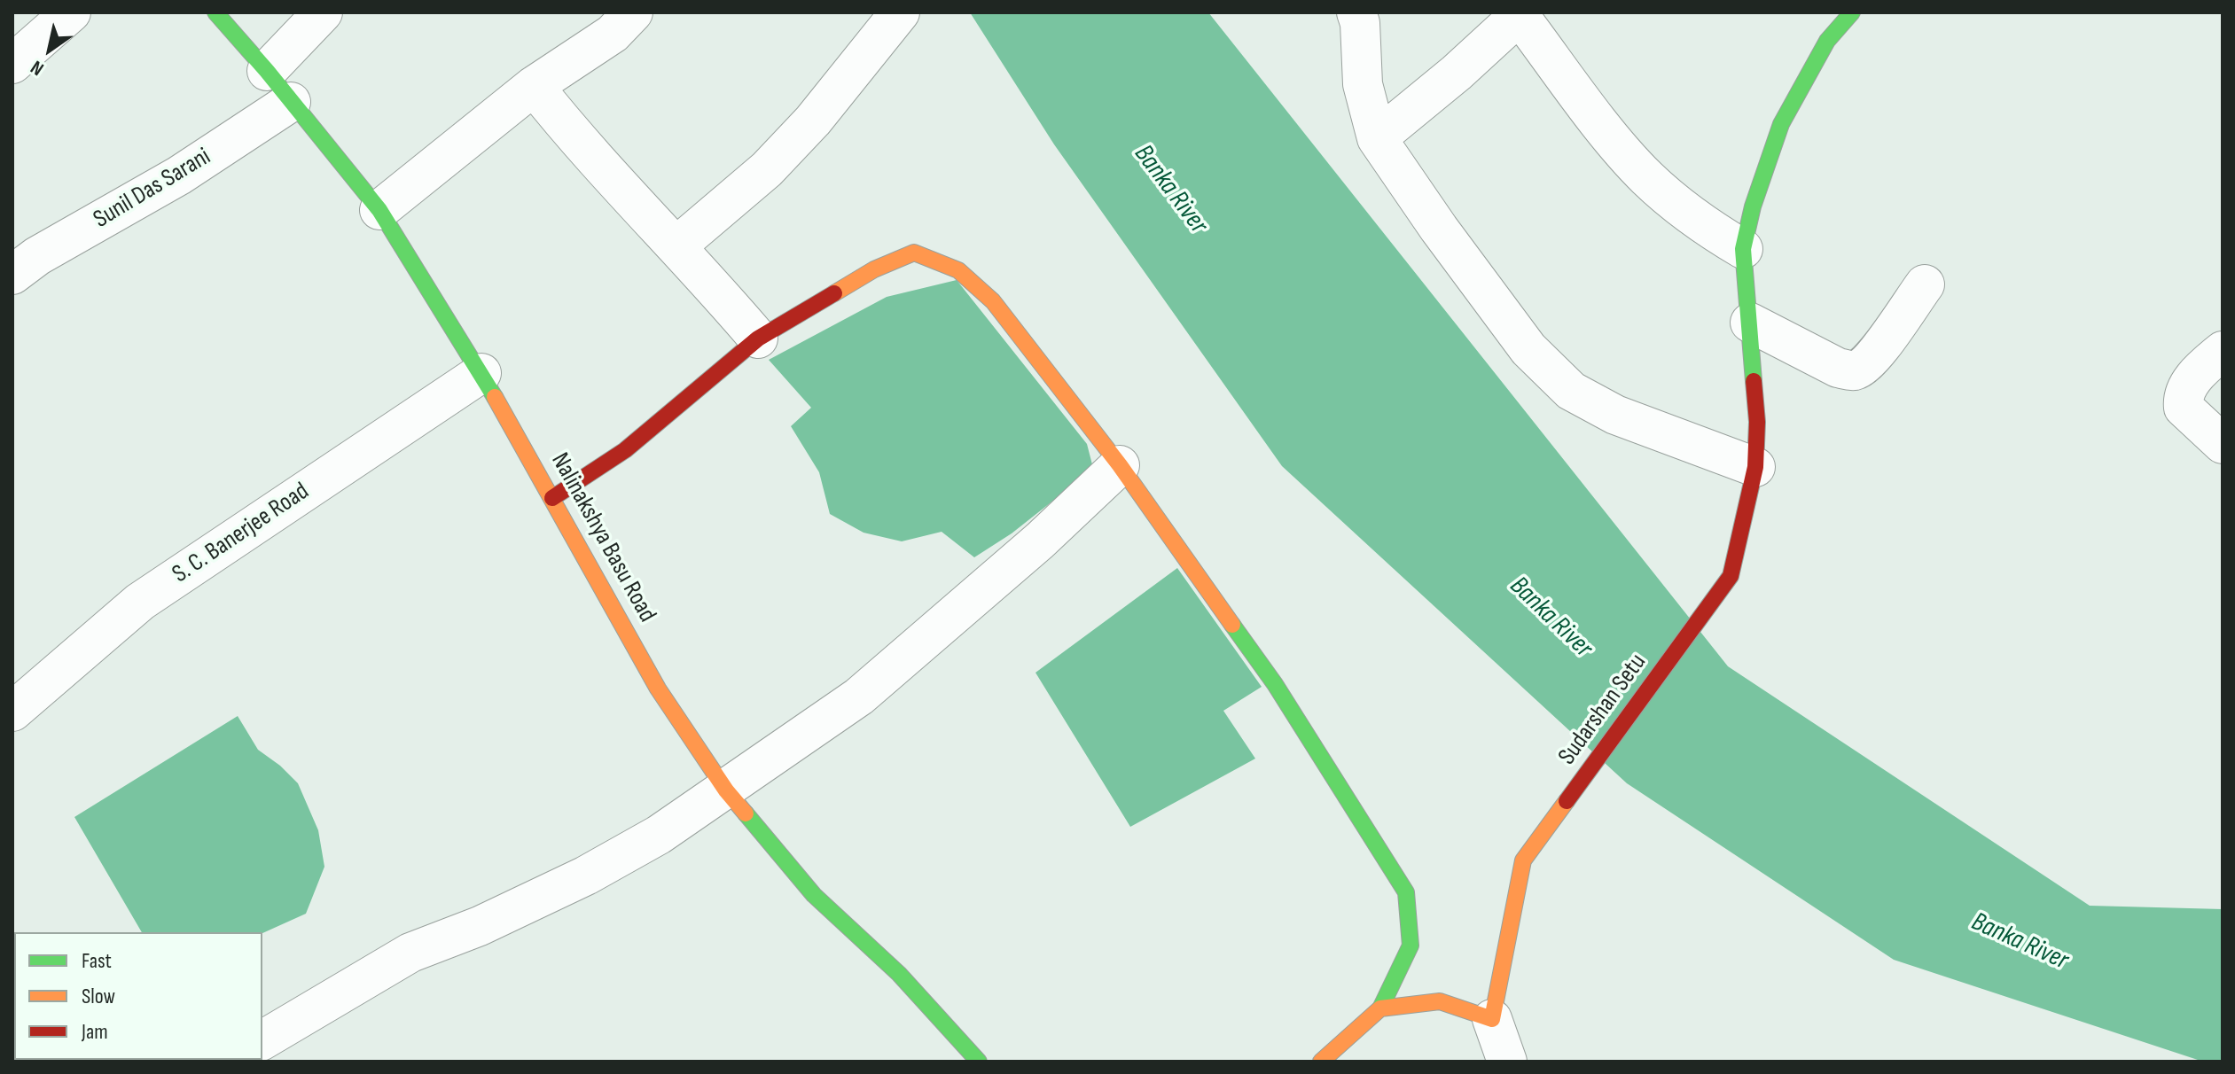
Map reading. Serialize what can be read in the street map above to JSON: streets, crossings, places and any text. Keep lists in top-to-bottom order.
{
  "streets": {
    "street": [
      "Sunil Das Sarani",
      "S. C. Banerjee Road",
      "Nalinakshya Basu Road",
      "Sudarshan Setu"
    ]
  },
  "crossings": [
    ["Sunil Das Sarani", "Nalinakshya Basu Road"],
    ["S. C. Banerjee Road", "Nalinakshya Basu Road"]
  ],
  "water": ["Banka River"],
  "legend": ["Fast", "Slow", "Jam"],
  "north": "bottom left"
}
